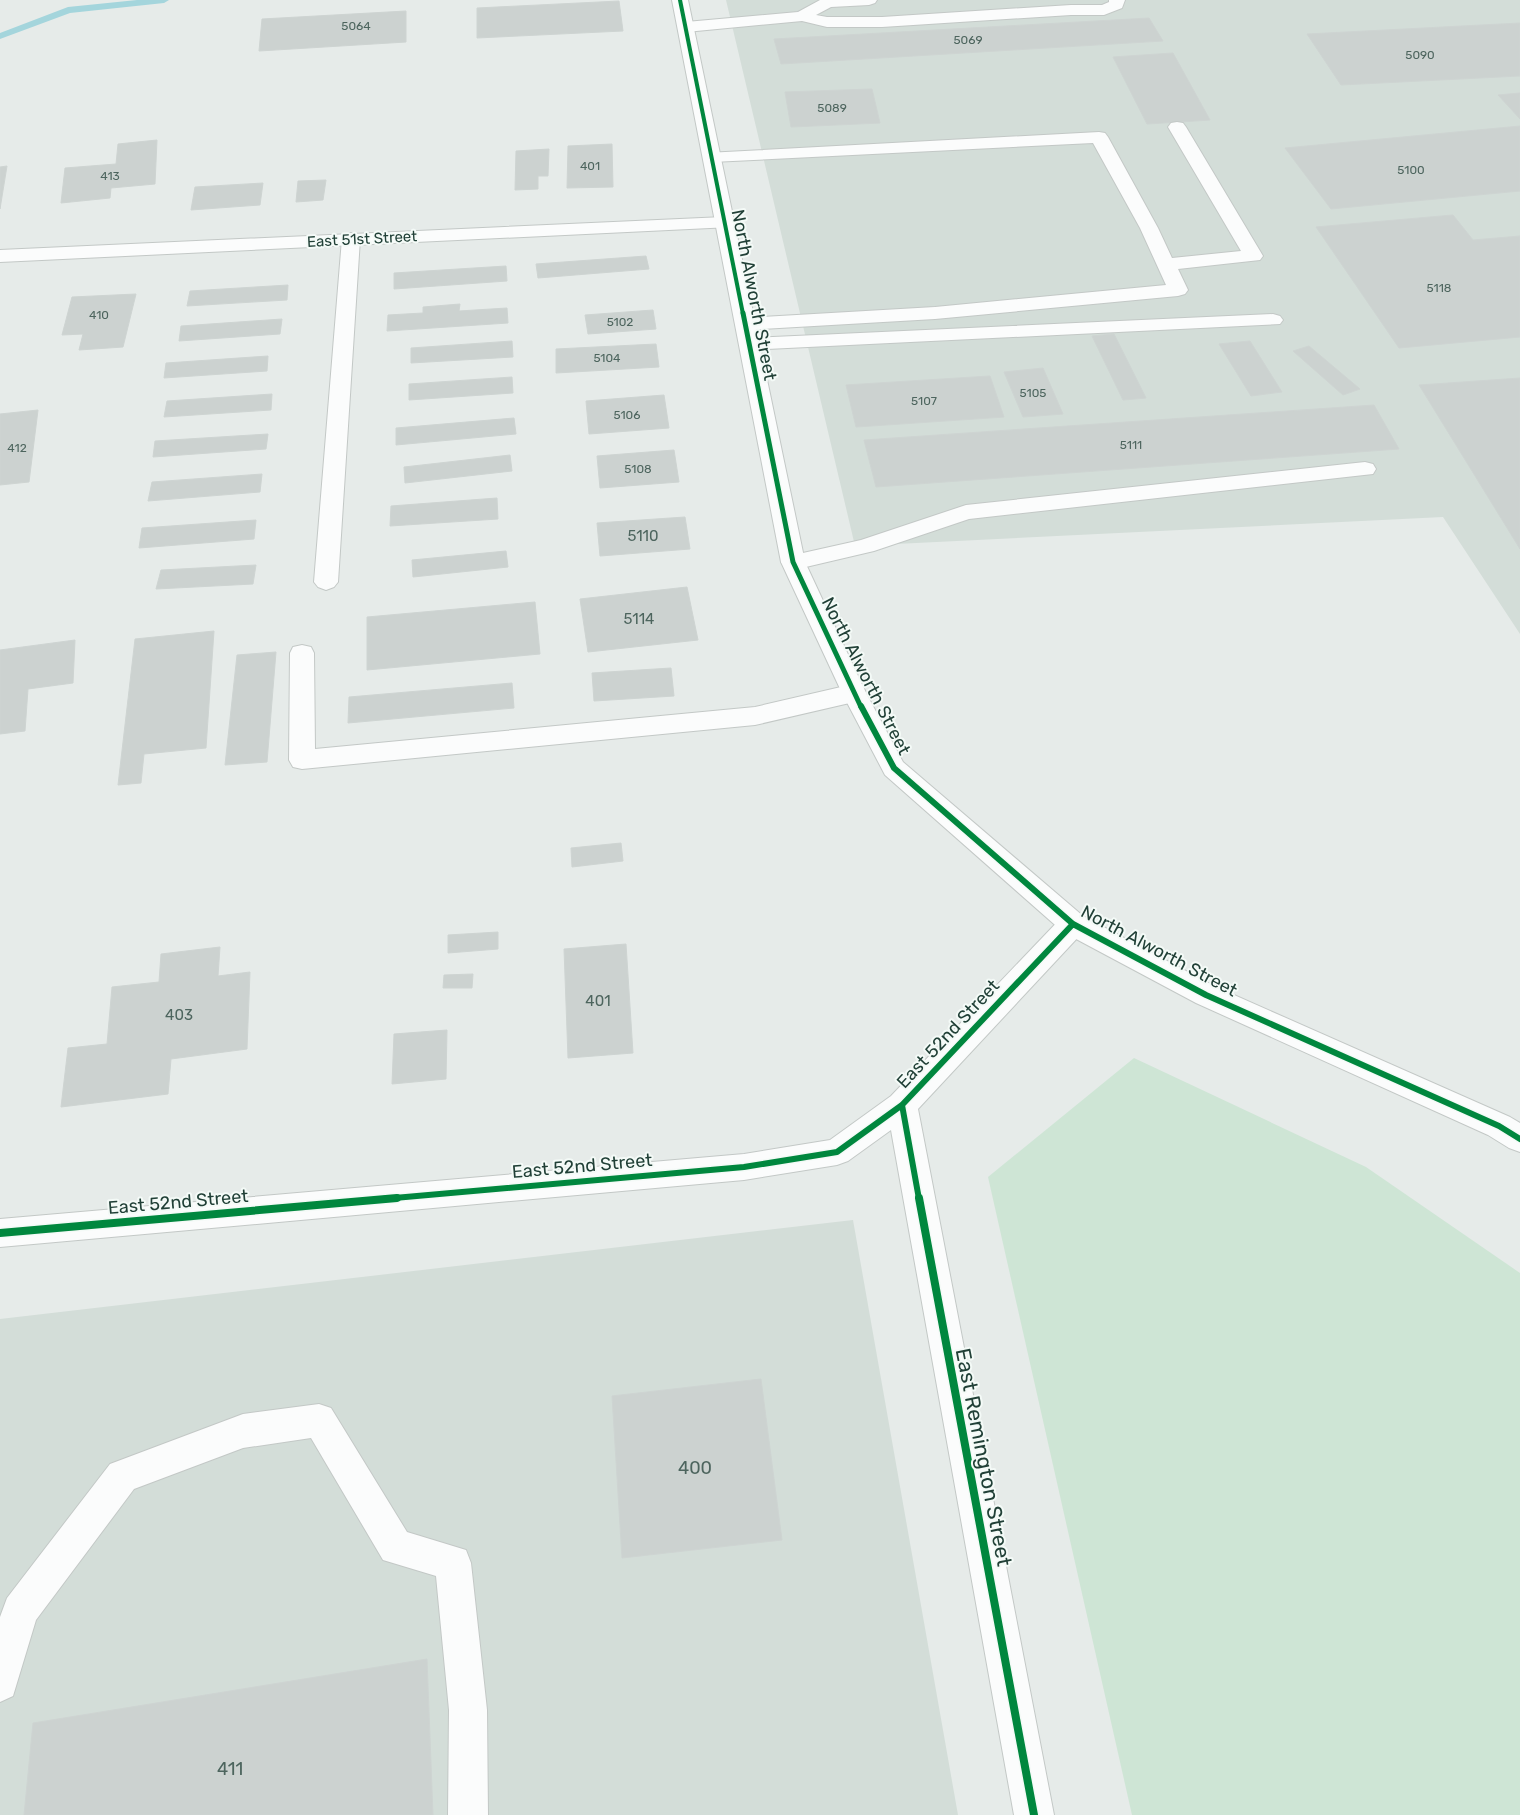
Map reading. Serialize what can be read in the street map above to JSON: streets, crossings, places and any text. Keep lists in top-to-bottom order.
{
  "streets": {
    "street": [
      "East 51st Street",
      "North Alworth Street",
      "East 52nd Street",
      "East Remington Street"
    ]
  },
  "crossings": [
    ["East 51st Street", "North Alworth Street"],
    ["North Alworth Street", "East 52nd Street"],
    ["East 52nd Street", "East Remington Street"]
  ],
  "house_numbers": [
    "5064",
    "5069",
    "5090",
    "5089",
    "401",
    "5100",
    "413",
    "5118",
    "410",
    "5102",
    "5104",
    "5105",
    "5107",
    "5106",
    "5111",
    "412",
    "5108",
    "5110",
    "5114",
    "401",
    "403",
    "400",
    "411"
  ]
}
